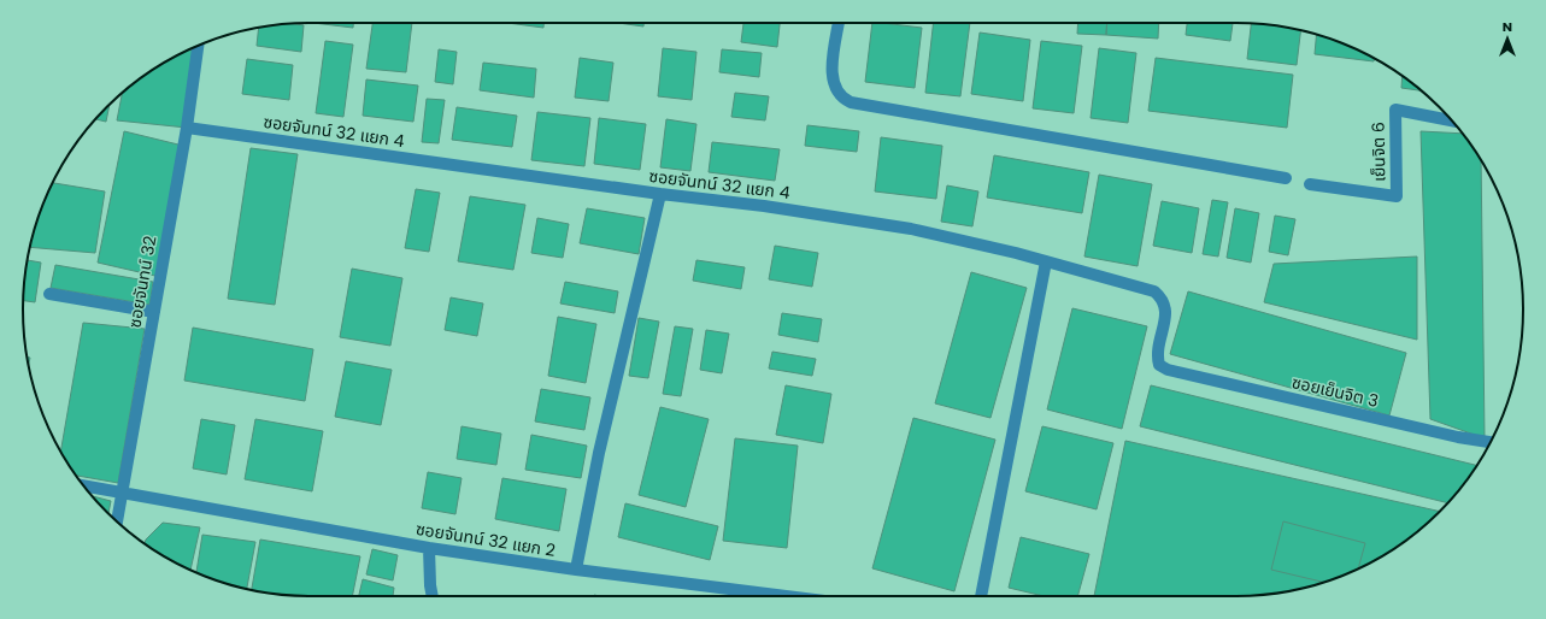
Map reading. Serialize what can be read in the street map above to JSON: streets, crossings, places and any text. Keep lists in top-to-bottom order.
{
  "streets": {
    "street": [
      "ซอยจันทน์ 32 แยก 4",
      "เย็นจิต 6",
      "ซอยจันทน์ 32",
      "ซอยเย็นจิต 3",
      "ซอยจันทน์ 32 แยก 2"
    ]
  },
  "crossings": [
    ["ซอยจันทน์ 32 แยก 4", "ซอยจันทน์ 32"],
    ["ซอยจันทน์ 32 แยก 4", "ซอยเย็นจิต 3"],
    ["ซอยจันทน์ 32", "ซอยจันทน์ 32 แยก 2"]
  ],
  "north": "top"
}
